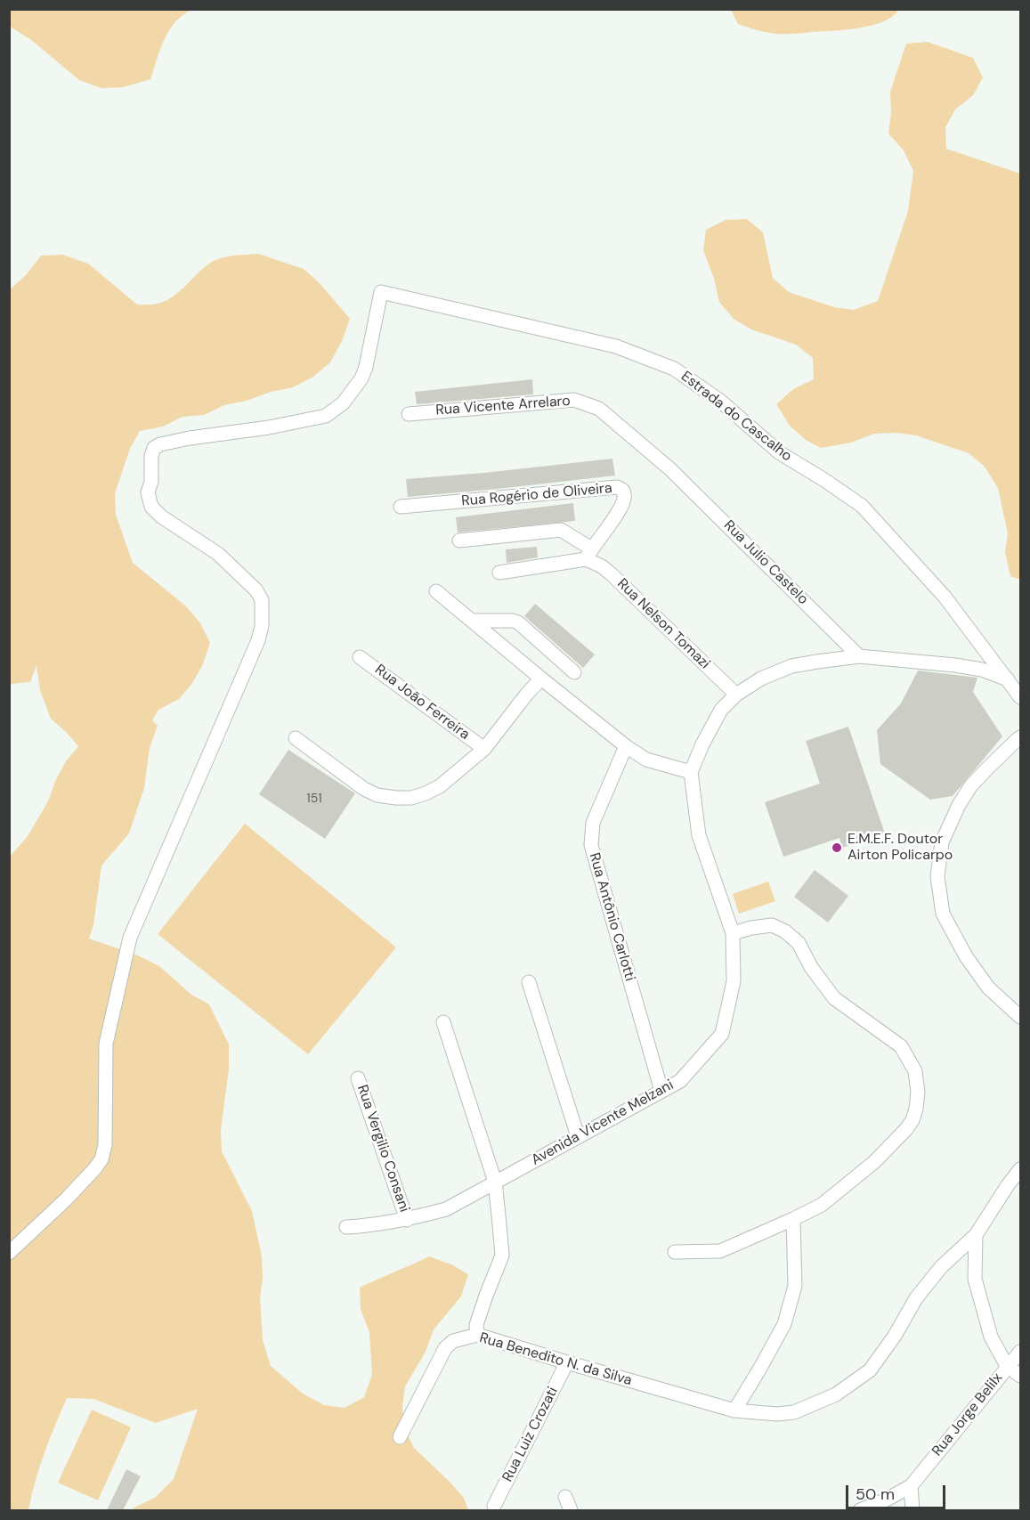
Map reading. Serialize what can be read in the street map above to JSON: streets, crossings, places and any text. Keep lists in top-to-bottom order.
{
  "streets": {
    "street": [
      "Rua Vicente Arrelaro",
      "Estrada do Cascalho",
      "Rua Rogério de Oliveira",
      "Rua Julio Castelo",
      "Rua Nelson Tomazi",
      "Rua João Ferreira",
      "Rua Antônio Carlotti",
      "Avenida Vicente Melzani",
      "Rua Vergilio Consani",
      "Rua Benedito N. da Silva",
      "Rua Jorge Belilx",
      "Rua Luiz Crozati"
    ]
  },
  "crossings": [
    ["Rua Vicente Arrelaro", "Rua Julio Castelo"],
    ["Estrada do Cascalho", "Avenida Vicente Melzani"],
    ["Rua Rogério de Oliveira", "Rua Nelson Tomazi"],
    ["Rua Julio Castelo", "Avenida Vicente Melzani"],
    ["Rua Nelson Tomazi", "Avenida Vicente Melzani"],
    ["Rua Antônio Carlotti", "Avenida Vicente Melzani"],
    ["Avenida Vicente Melzani", "Rua Vergilio Consani"],
    ["Rua Benedito N. da Silva", "Rua Luiz Crozati"]
  ],
  "places": ["E.M.E.F. Doutor Airton Policarpo"],
  "house_numbers": ["151"],
  "scale_bar": "50 m"
}
